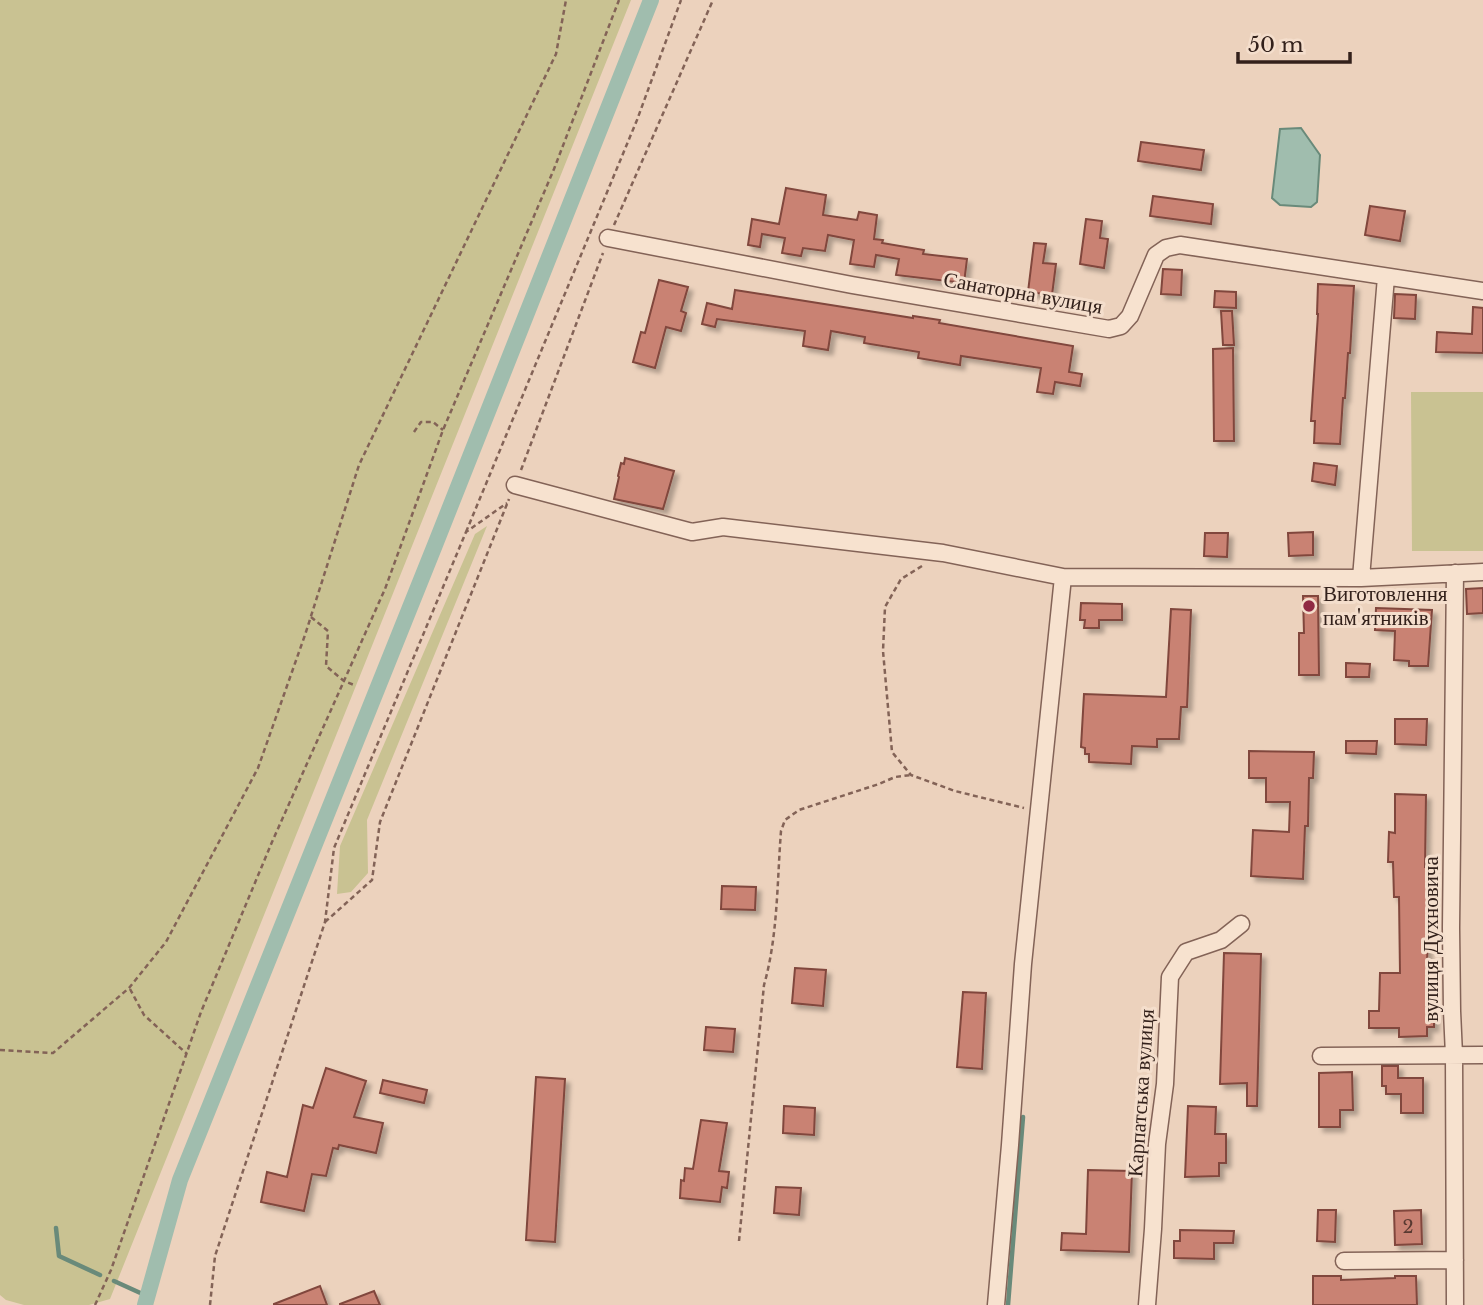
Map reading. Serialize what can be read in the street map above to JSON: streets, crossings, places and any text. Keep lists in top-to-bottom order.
{
  "streets": {
    "street": ["Санаторна вулиця", "вулиця Духновича", "Карпатська вулиця"]
  },
  "places": ["Виготовлення пам'ятників"],
  "house_numbers": ["2"],
  "scale_bar": "50 m"
}
